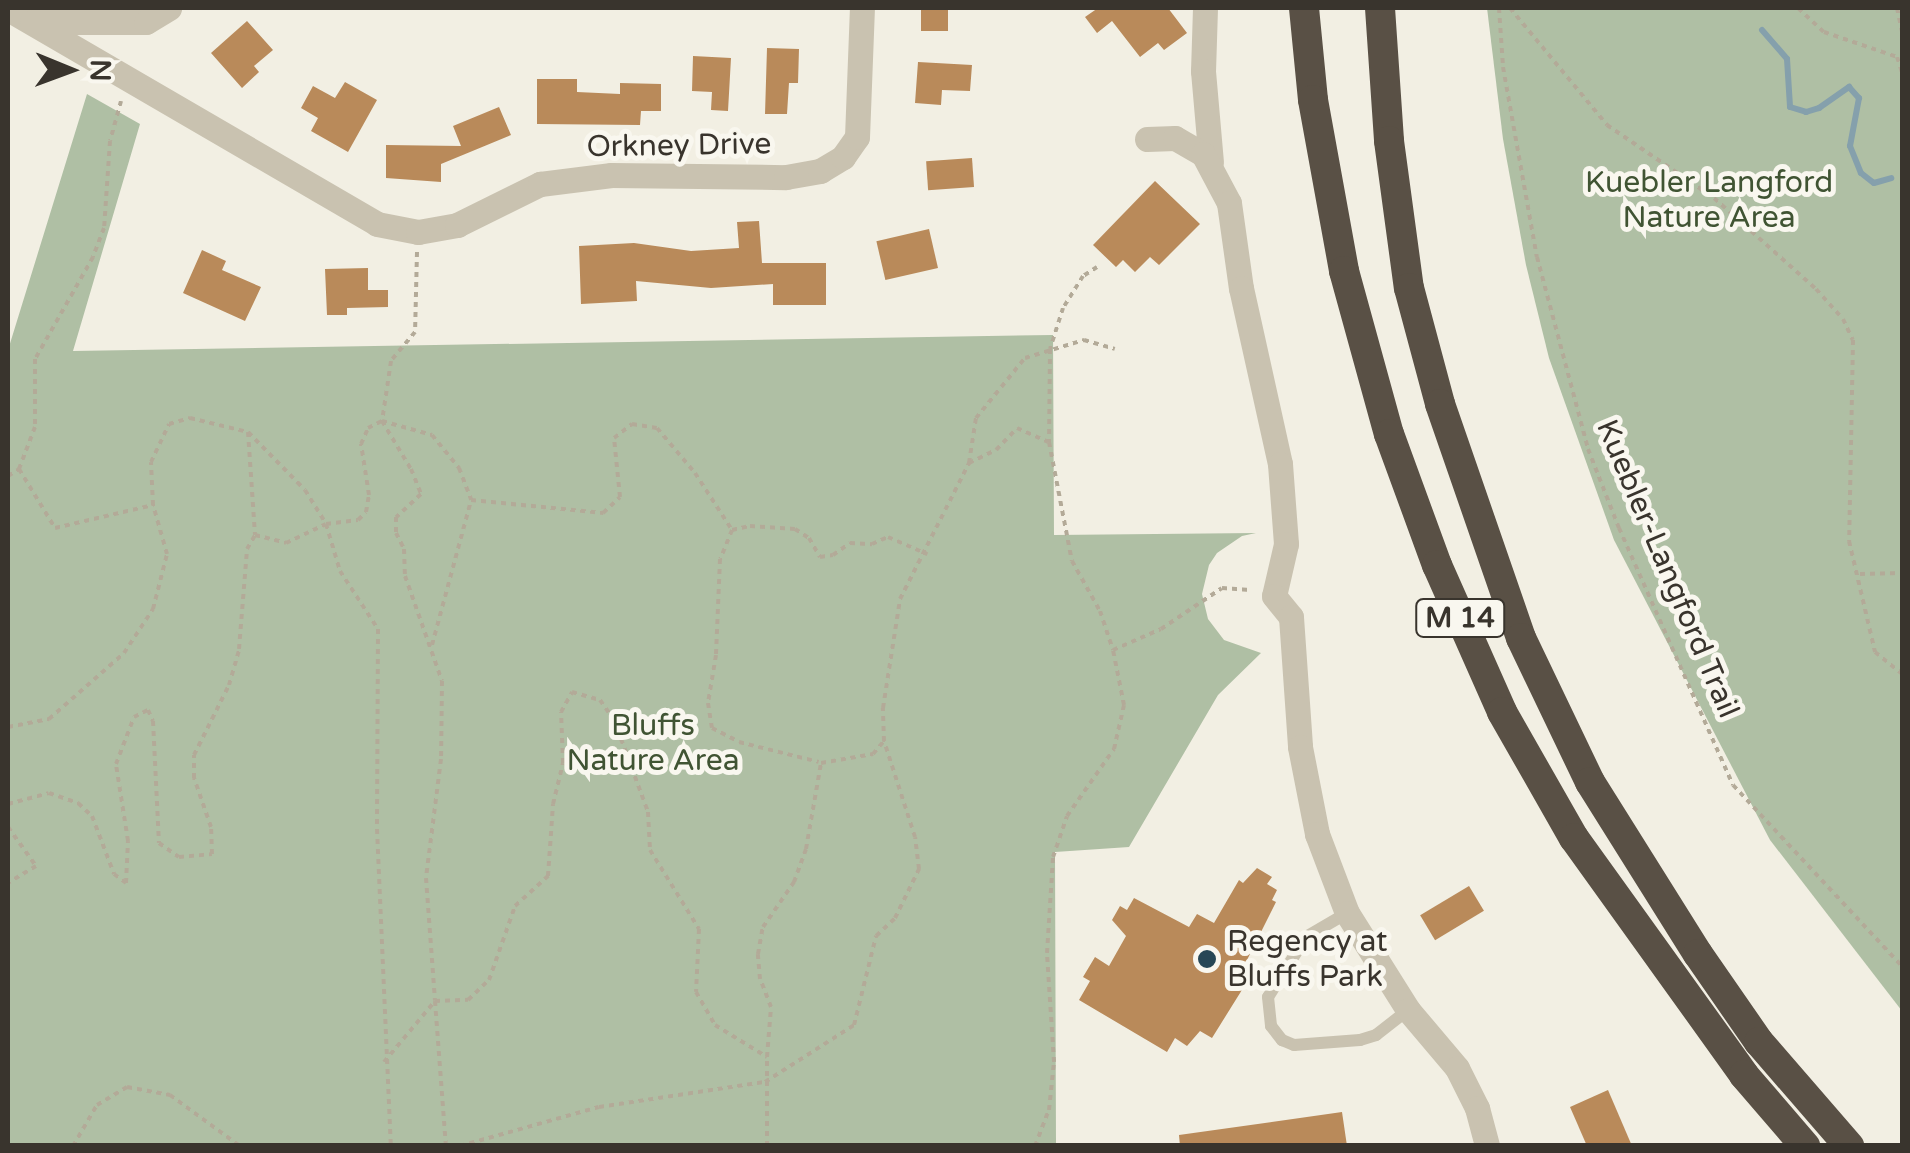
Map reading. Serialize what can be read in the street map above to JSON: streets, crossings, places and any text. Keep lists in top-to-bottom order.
{
  "streets": {
    "highway": ["M 14"],
    "street": ["Orkney Drive"],
    "path": ["Kuebler-Langford Trail"]
  },
  "parks": ["Kuebler Langford Nature Area", "Bluffs Nature Area"],
  "places": ["Regency at Bluffs Park"],
  "north": "right"
}
